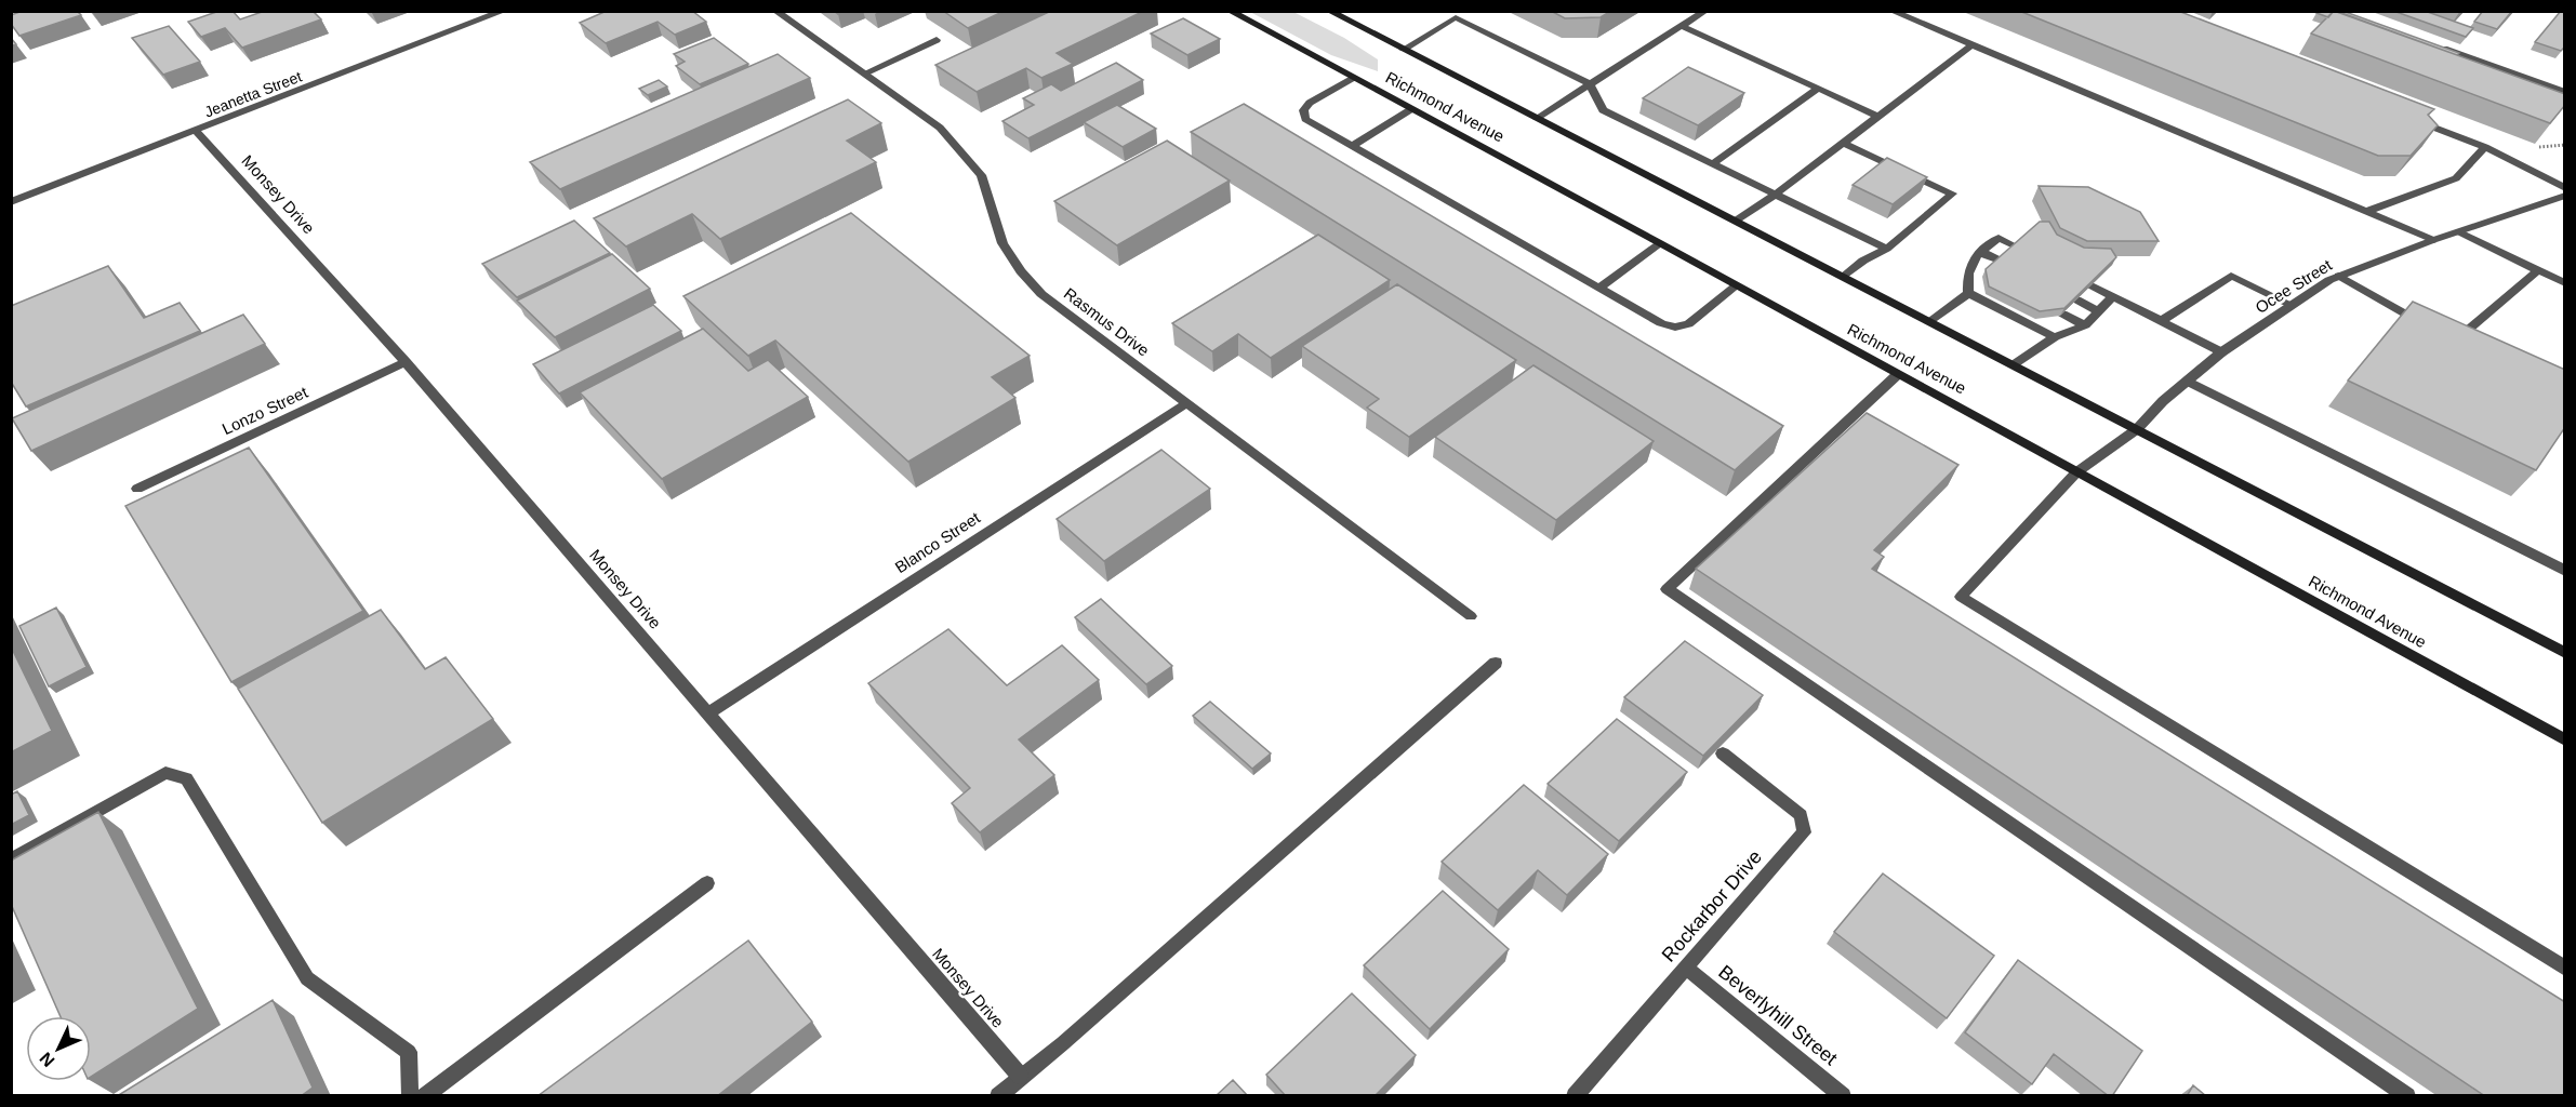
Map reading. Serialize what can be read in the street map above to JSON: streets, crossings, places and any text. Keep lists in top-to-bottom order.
{
  "streets": {
    "main road": ["Richmond Avenue"],
    "street": [
      "Jeanetta Street",
      "Monsey Drive",
      "Ocee Street",
      "Rasmus Drive",
      "Lonzo Street",
      "Blanco Street",
      "Rockarbor Drive",
      "Beverlyhill Street"
    ]
  },
  "crossings": [
    ["Jeanetta Street", "Monsey Drive"],
    ["Richmond Avenue", "Ocee Street"],
    ["Monsey Drive", "Lonzo Street"],
    ["Monsey Drive", "Blanco Street"],
    ["Rasmus Drive", "Blanco Street"],
    ["Rockarbor Drive", "Beverlyhill Street"]
  ],
  "north": "bottom left"
}
